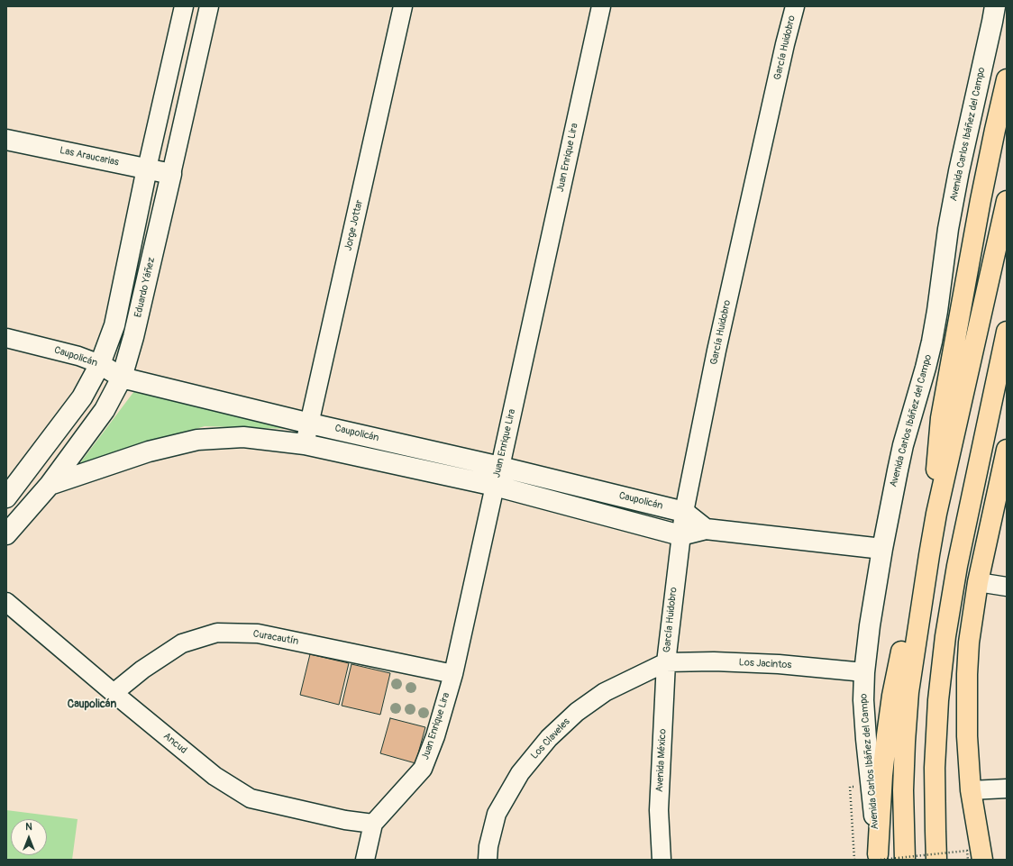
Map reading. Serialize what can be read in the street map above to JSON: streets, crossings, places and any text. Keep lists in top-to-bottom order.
{
  "streets": {
    "street": [
      "García Huidobro",
      "Avenida Carlos Ibáñez del Campo",
      "Las Araucarias",
      "Juan Enrique Lira",
      "Jorge Jottar",
      "Eduardo Yáñez",
      "Caupolicán",
      "Curacautín",
      "Los Jacintos",
      "Los Claveles",
      "Ancud",
      "Avenida México"
    ]
  },
  "crossings": [
    ["García Huidobro", "Caupolicán"],
    ["García Huidobro", "Los Jacintos"],
    ["García Huidobro", "Los Claveles"],
    ["García Huidobro", "Avenida México"],
    ["Avenida Carlos Ibáñez del Campo", "Los Jacintos"],
    ["Las Araucarias", "Eduardo Yáñez"],
    ["Juan Enrique Lira", "Caupolicán"],
    ["Juan Enrique Lira", "Curacautín"],
    ["Juan Enrique Lira", "Ancud"],
    ["Jorge Jottar", "Caupolicán"],
    ["Eduardo Yáñez", "Caupolicán"],
    ["Curacautín", "Ancud"],
    ["Los Jacintos", "Los Claveles"],
    ["Los Jacintos", "Avenida México"],
    ["Los Claveles", "Avenida México"]
  ],
  "districts": ["Caupolicán"],
  "north": "top"
}
